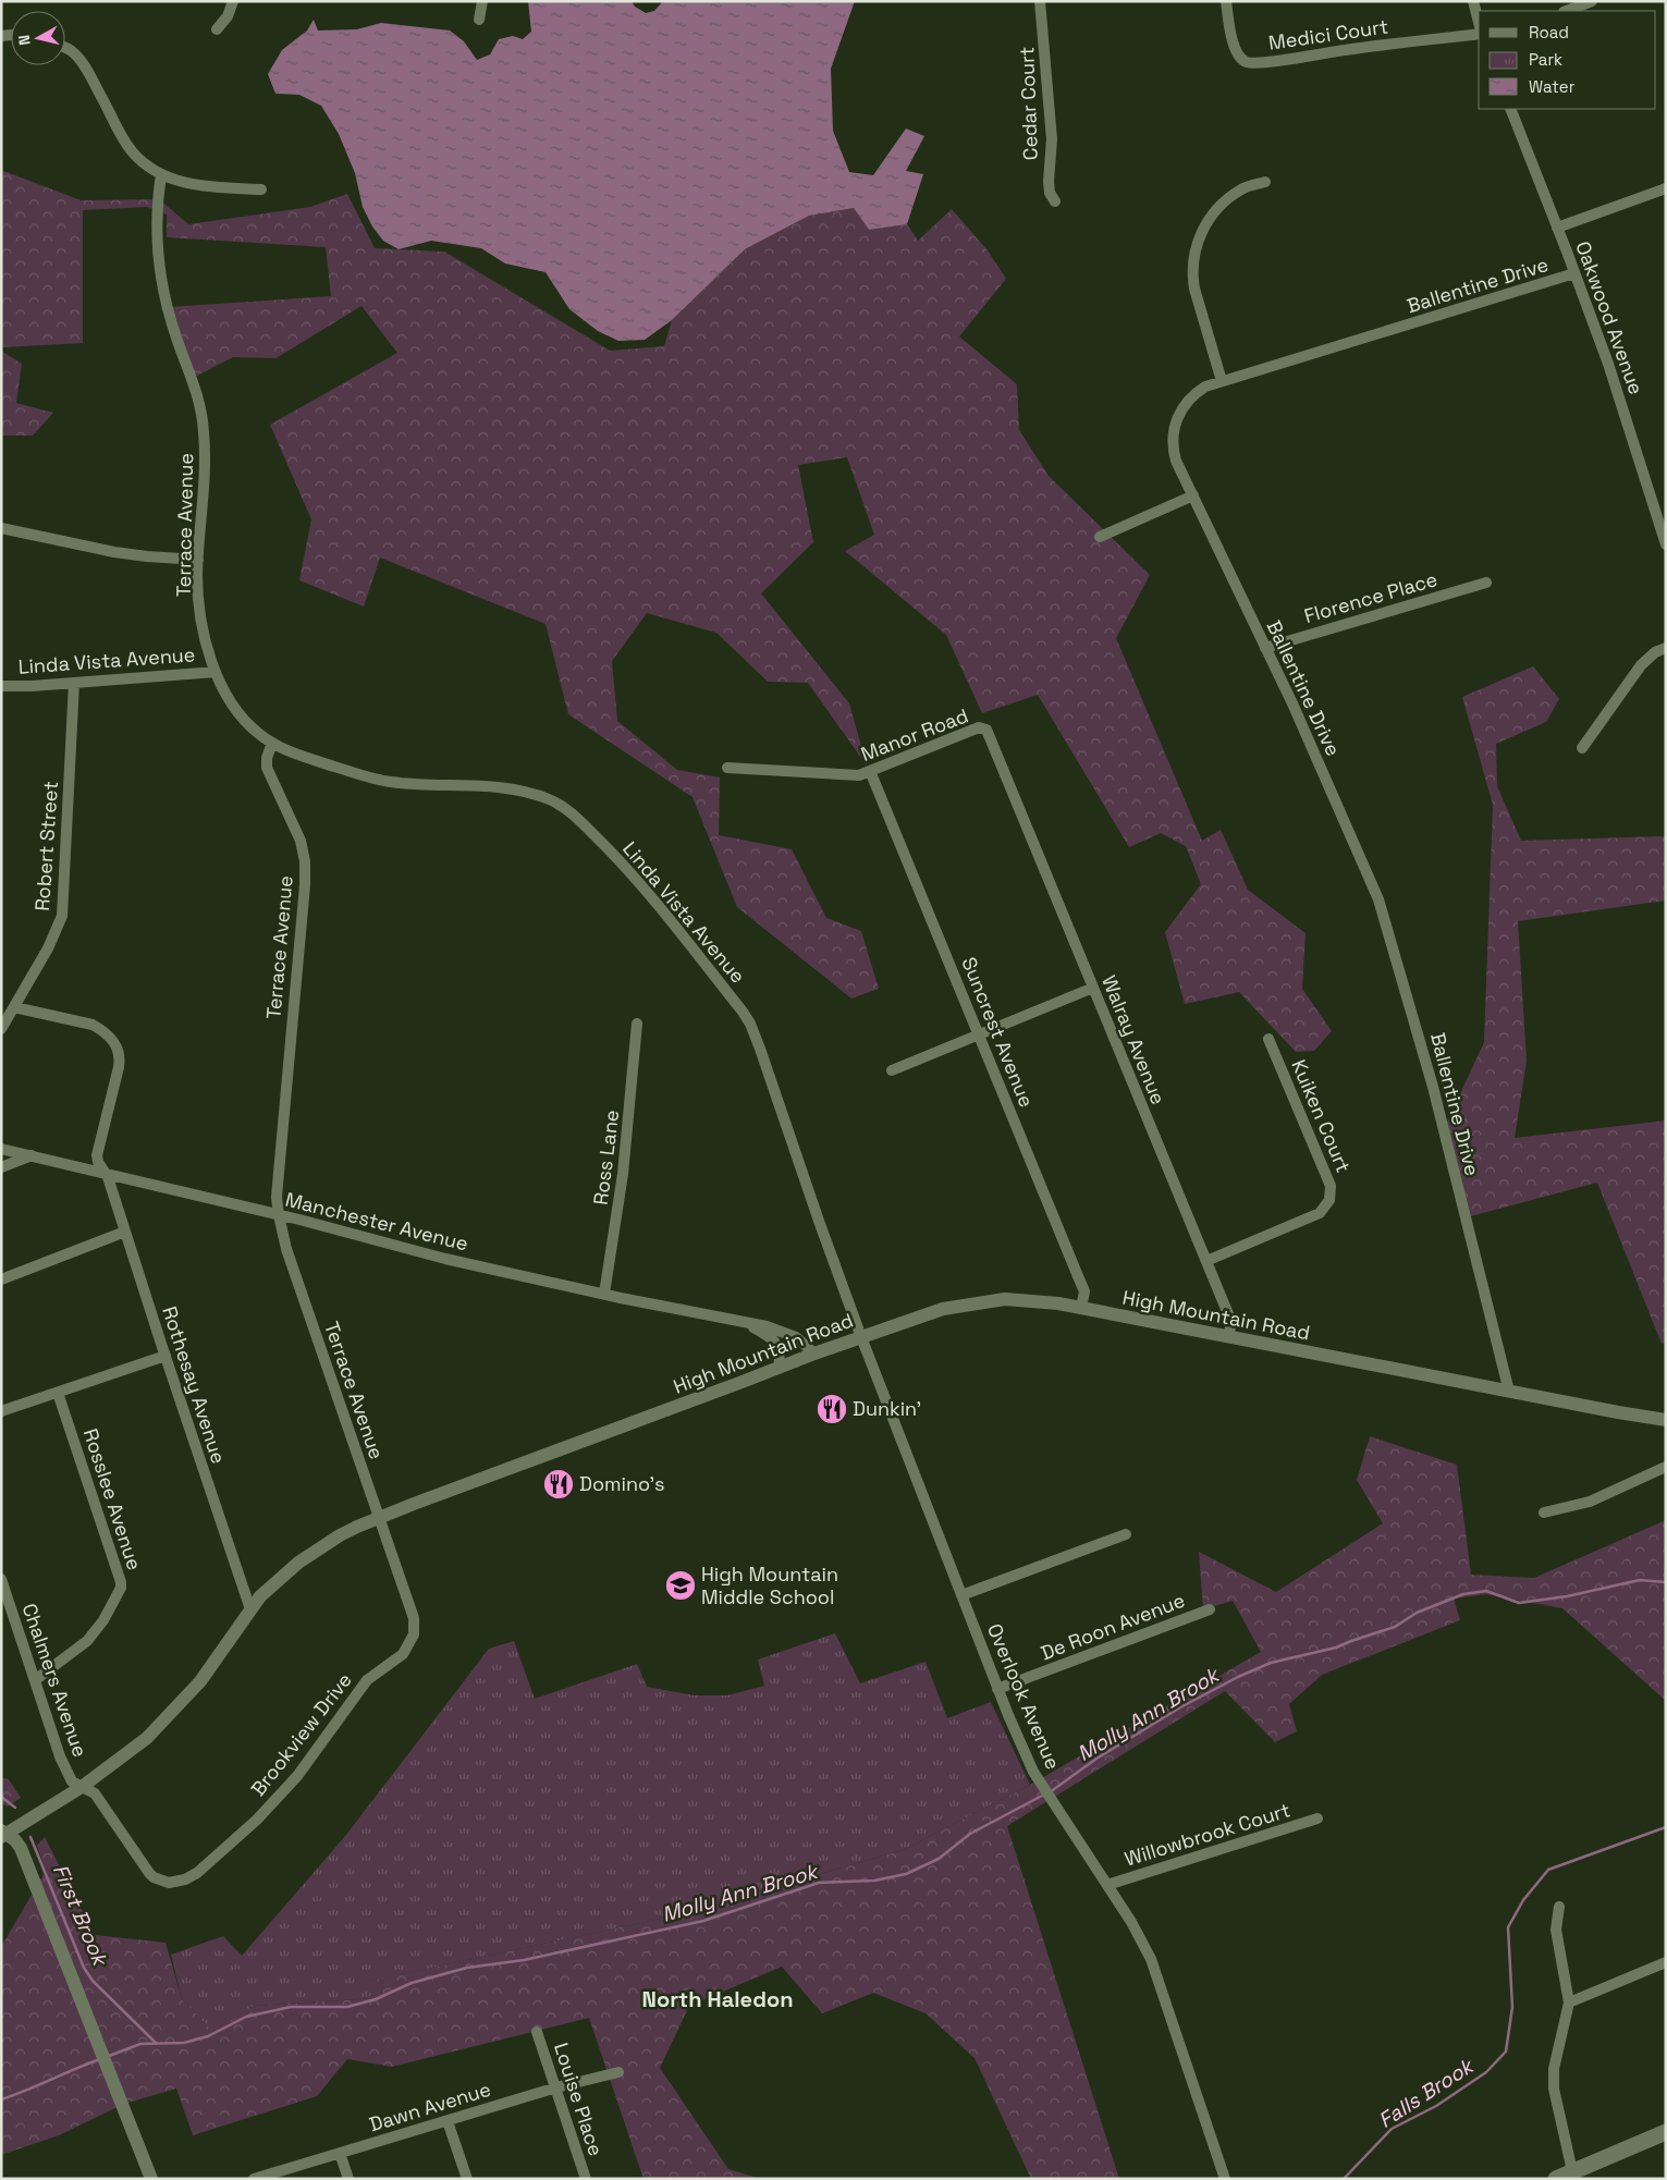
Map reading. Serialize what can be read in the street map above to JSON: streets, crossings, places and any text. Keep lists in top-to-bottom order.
{
  "streets": {
    "street": [
      "Medici Court",
      "Cedar Court",
      "Ballentine Drive",
      "Oakwood Avenue",
      "Terrace Avenue",
      "Florence Place",
      "Linda Vista Avenue",
      "Manor Road",
      "Robert Street",
      "Suncrest Avenue",
      "Walray Avenue",
      "Kuiken Court",
      "Ross Lane",
      "Manchester Avenue",
      "High Mountain Road",
      "Rothesay Avenue",
      "Rosslee Avenue",
      "De Roon Avenue",
      "Chalmers Avenue",
      "Overlook Avenue",
      "Brookview Drive",
      "Willowbrook Court",
      "Louise Place",
      "Dawn Avenue"
    ]
  },
  "crossings": [
    ["Ballentine Drive", "Oakwood Avenue"],
    ["Ballentine Drive", "Florence Place"],
    ["Ballentine Drive", "High Mountain Road"],
    ["Terrace Avenue", "Linda Vista Avenue"],
    ["Terrace Avenue", "Manchester Avenue"],
    ["Terrace Avenue", "High Mountain Road"],
    ["Terrace Avenue", "Brookview Drive"],
    ["Linda Vista Avenue", "Robert Street"],
    ["Linda Vista Avenue", "High Mountain Road"],
    ["Linda Vista Avenue", "Overlook Avenue"],
    ["Manor Road", "Suncrest Avenue"],
    ["Manor Road", "Walray Avenue"],
    ["Robert Street", "Rothesay Avenue"],
    ["Suncrest Avenue", "High Mountain Road"],
    ["Walray Avenue", "Kuiken Court"],
    ["Walray Avenue", "High Mountain Road"],
    ["Ross Lane", "Manchester Avenue"],
    ["Manchester Avenue", "High Mountain Road"],
    ["Manchester Avenue", "Rothesay Avenue"],
    ["High Mountain Road", "Rothesay Avenue"],
    ["High Mountain Road", "Chalmers Avenue"],
    ["High Mountain Road", "Overlook Avenue"],
    ["High Mountain Road", "Brookview Drive"],
    ["Rosslee Avenue", "Chalmers Avenue"],
    ["De Roon Avenue", "Overlook Avenue"],
    ["Chalmers Avenue", "Brookview Drive"],
    ["Overlook Avenue", "Willowbrook Court"],
    ["Louise Place", "Dawn Avenue"]
  ],
  "districts": ["North Haledon"],
  "water": ["Molly Ann Brook", "First Brook", "Falls Brook"],
  "places": {
    "restaurant": ["Dunkin'", "Domino's"],
    "school or university": ["High Mountain Middle School"]
  },
  "legend": ["Road", "Park", "Water"],
  "north": "left"
}
